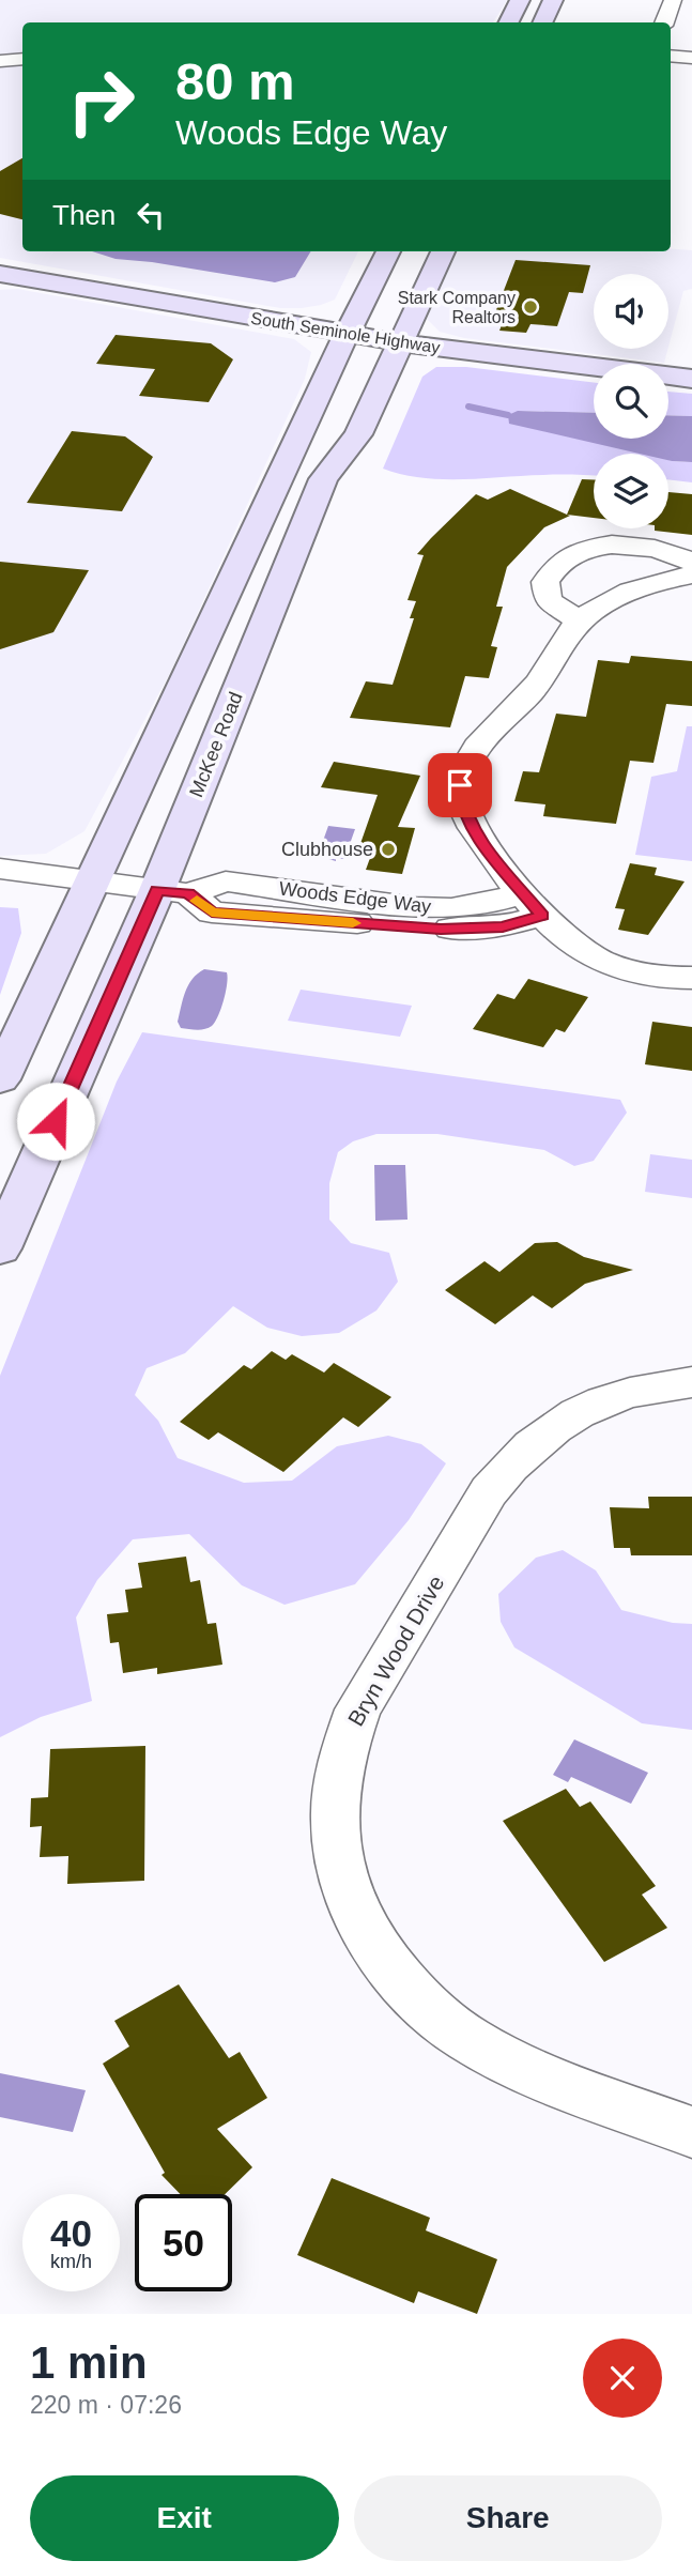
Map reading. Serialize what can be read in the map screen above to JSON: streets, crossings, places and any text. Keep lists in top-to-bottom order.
{
  "streets": {
    "main road": ["South Seminole Highway", "McKee Road"],
    "street": ["Woods Edge Way", "Bryn Wood Drive"]
  },
  "crossings": [
    ["South Seminole Highway", "McKee Road"],
    ["McKee Road", "Woods Edge Way"]
  ],
  "places": ["Stark Company Realtors", "Clubhouse"],
  "page": {
    "turn": ["80 m", "Woods Edge Way"],
    "then": "Then",
    "speed": "40 km/h",
    "limit": "50",
    "heading": ["1 min", "220 m · 07:26"],
    "buttons": ["Exit", "Share"]
  }
}
